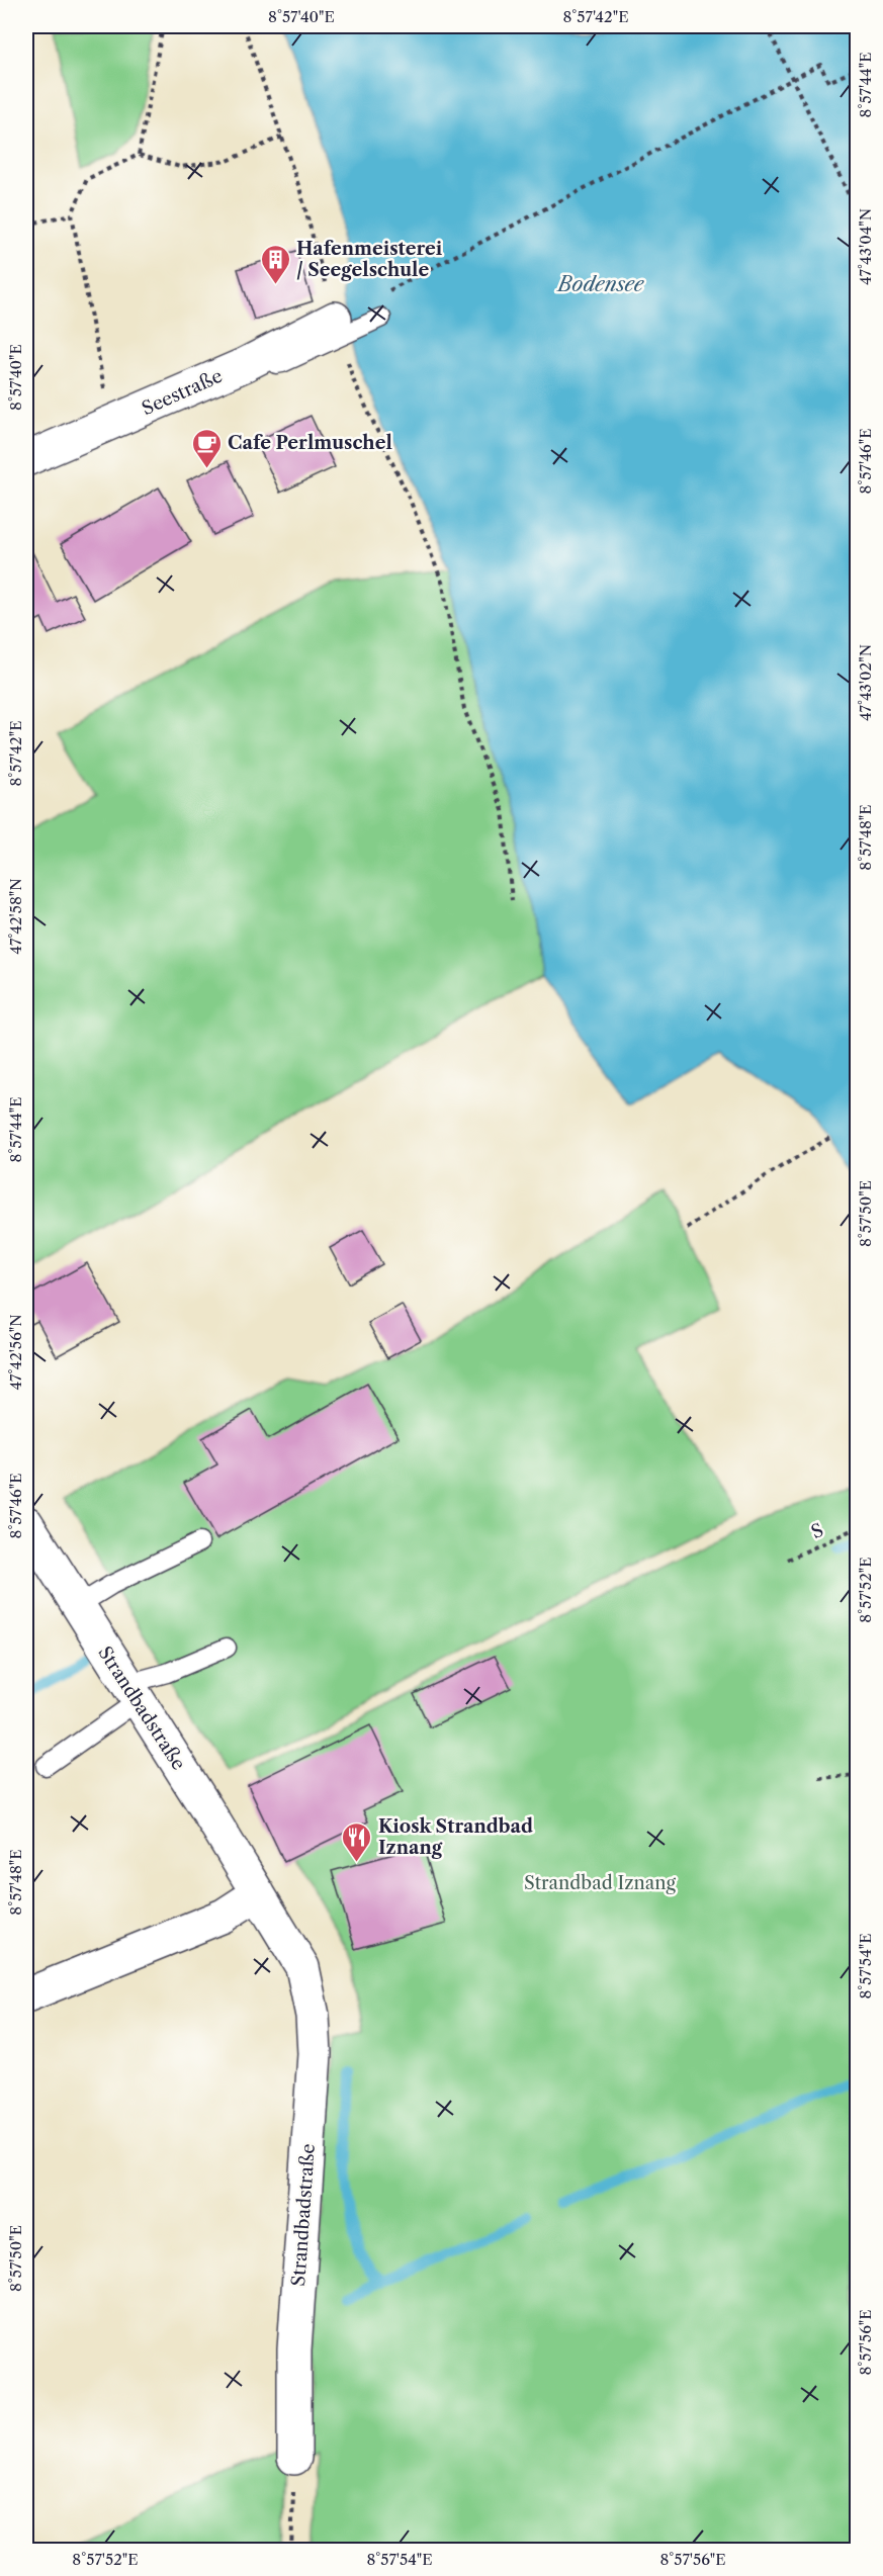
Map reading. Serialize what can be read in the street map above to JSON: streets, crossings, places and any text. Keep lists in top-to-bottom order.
{
  "streets": {
    "street": ["Seestraße", "Strandbadstraße"],
    "path": ["S"]
  },
  "water": ["Bodensee"],
  "parks": ["Strandbad Iznang"],
  "places": {
    "building": ["Hafenmeisterei / Seegelschule"],
    "cafe": ["Cafe Perlmuschel"],
    "restaurant": ["Kiosk Strandbad Iznang"]
  },
  "coordinates": [
    "8°57'40\"E",
    "8°57'42\"E",
    "8°57'44\"E",
    "47°43'04\"N",
    "8°57'46\"E",
    "47°43'02\"N",
    "8°57'48\"E",
    "47°42'58\"N",
    "8°57'50\"E",
    "47°42'56\"N",
    "8°57'52\"E",
    "8°57'54\"E",
    "8°57'56\"E"
  ]
}
